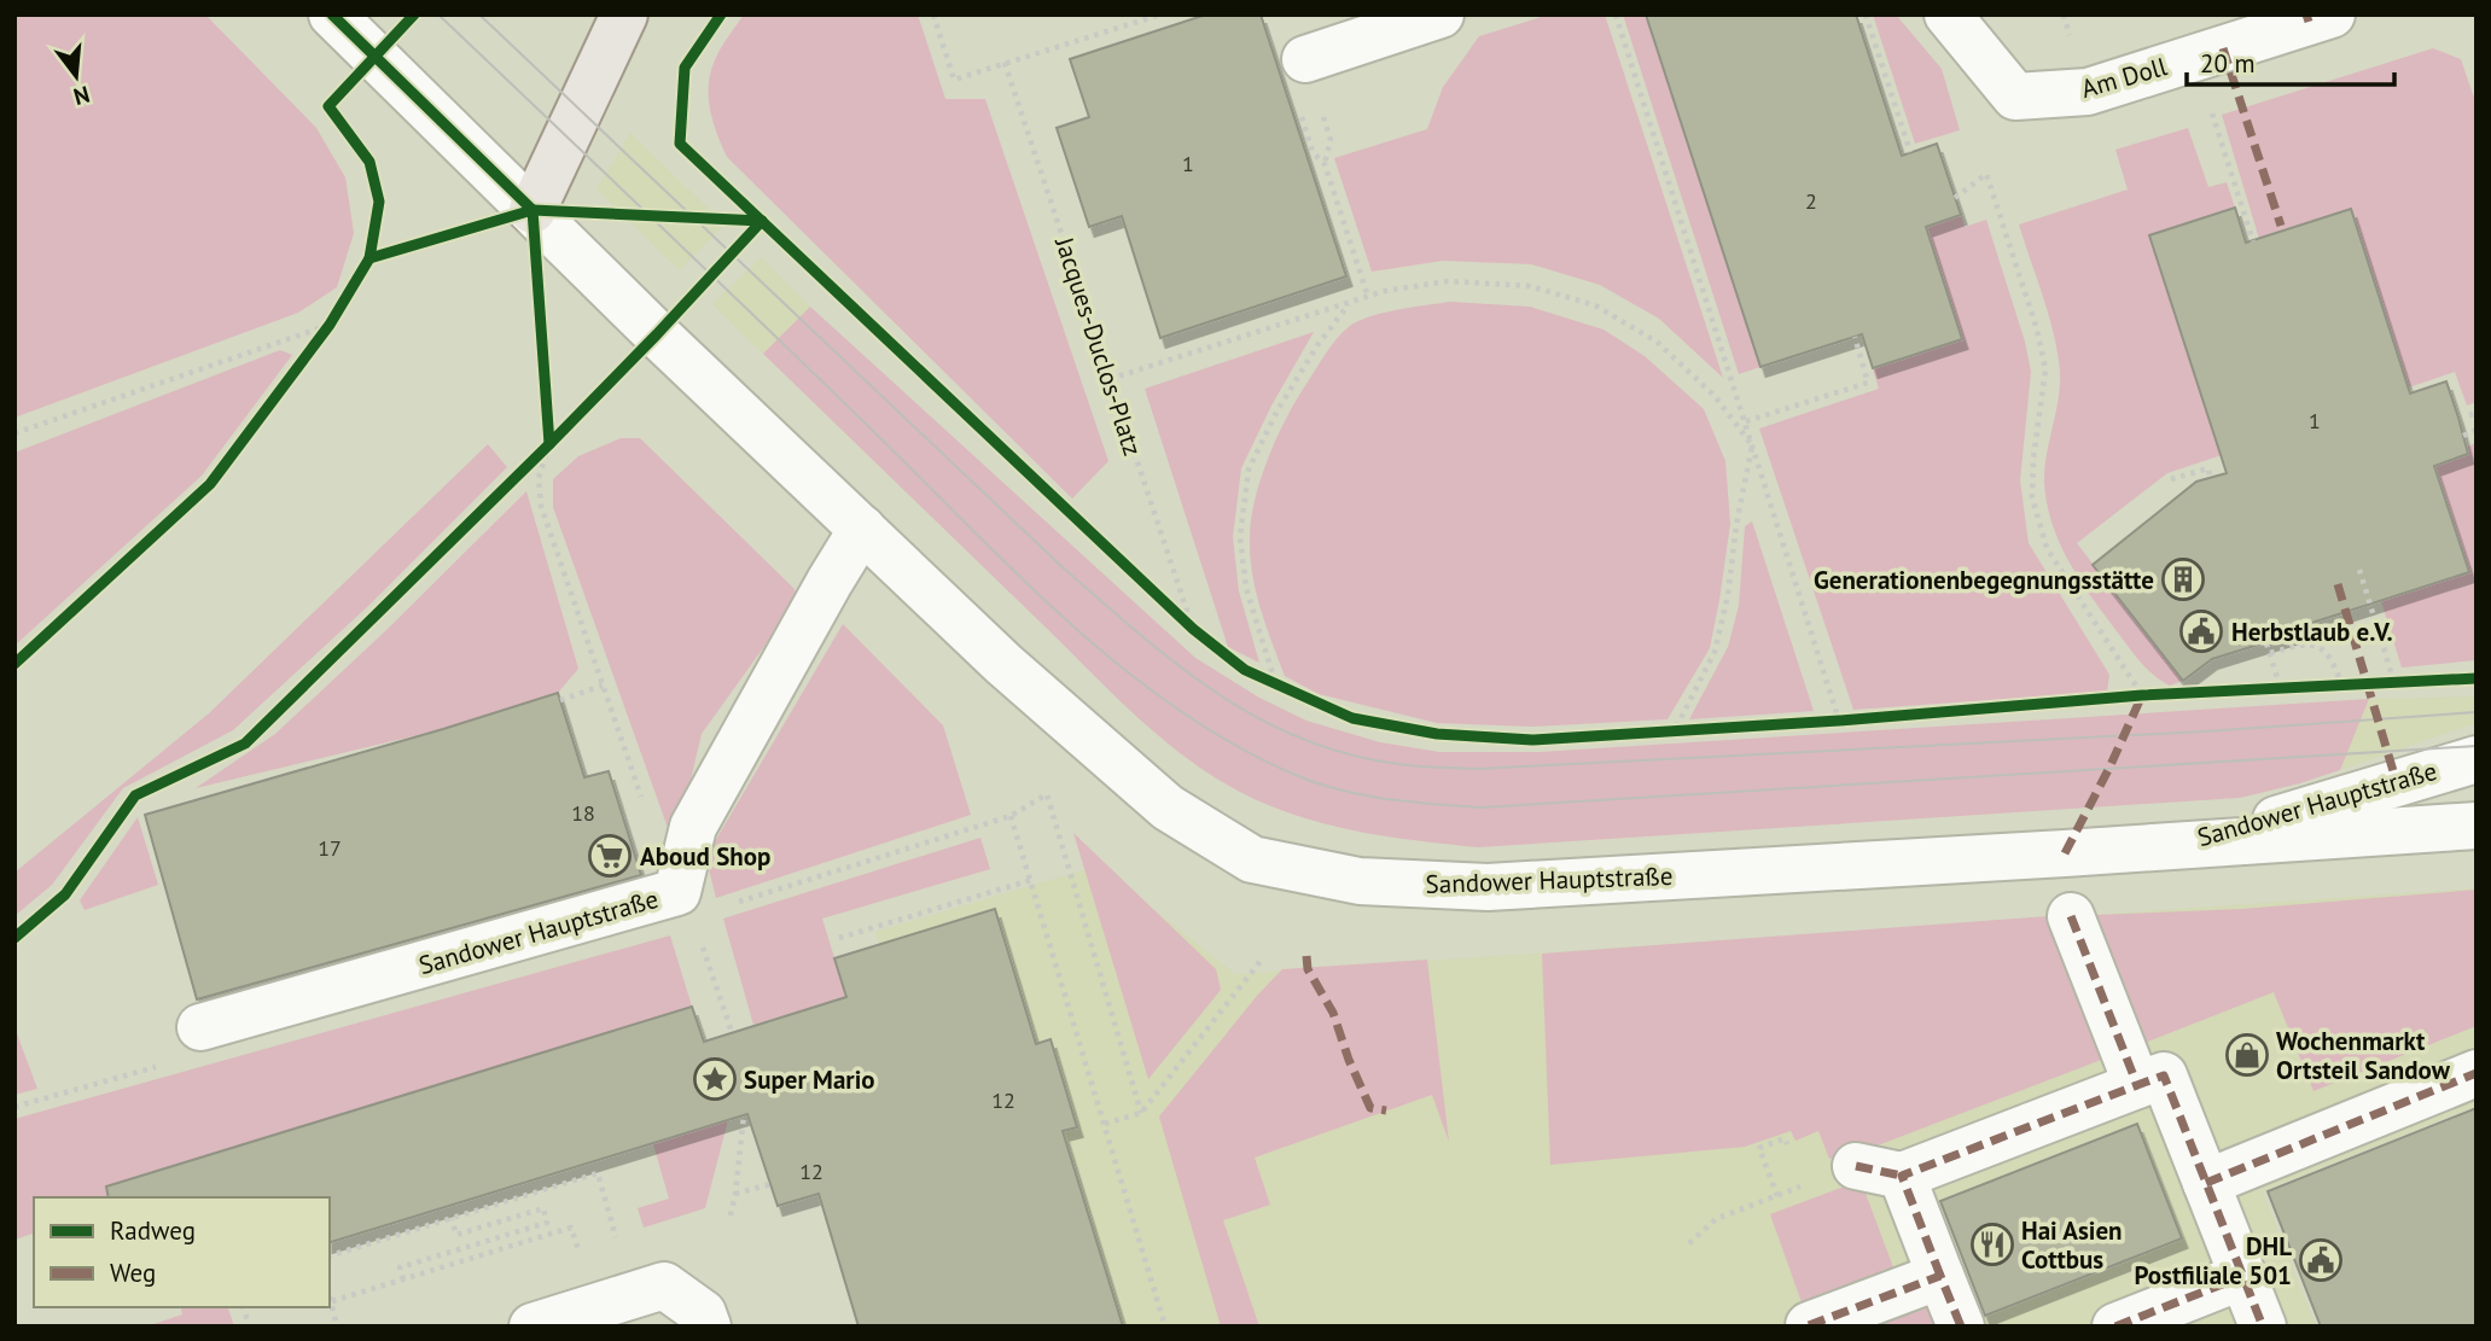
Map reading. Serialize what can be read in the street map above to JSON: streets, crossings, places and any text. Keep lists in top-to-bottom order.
{
  "streets": {
    "street": ["Am Doll", "Sandower Hauptstraße"],
    "path": ["Jacques-Duclos-Platz"]
  },
  "places": {
    "building": ["Generationenbegegnungsstätte"],
    "public building": ["Herbstlaub e.V.", "DHL Postfiliale 501"],
    "supermarket": ["Aboud Shop"],
    "shop": ["Wochenmarkt Ortsteil Sandow"],
    "place": ["Super Mario"],
    "restaurant": ["Hai Asien Cottbus"]
  },
  "house_numbers": [
    "1",
    "2",
    "1",
    "18",
    "17",
    "12",
    "12"
  ],
  "legend": ["Radweg", "Weg"],
  "scale_bar": "20 m",
  "north": "bottom"
}
